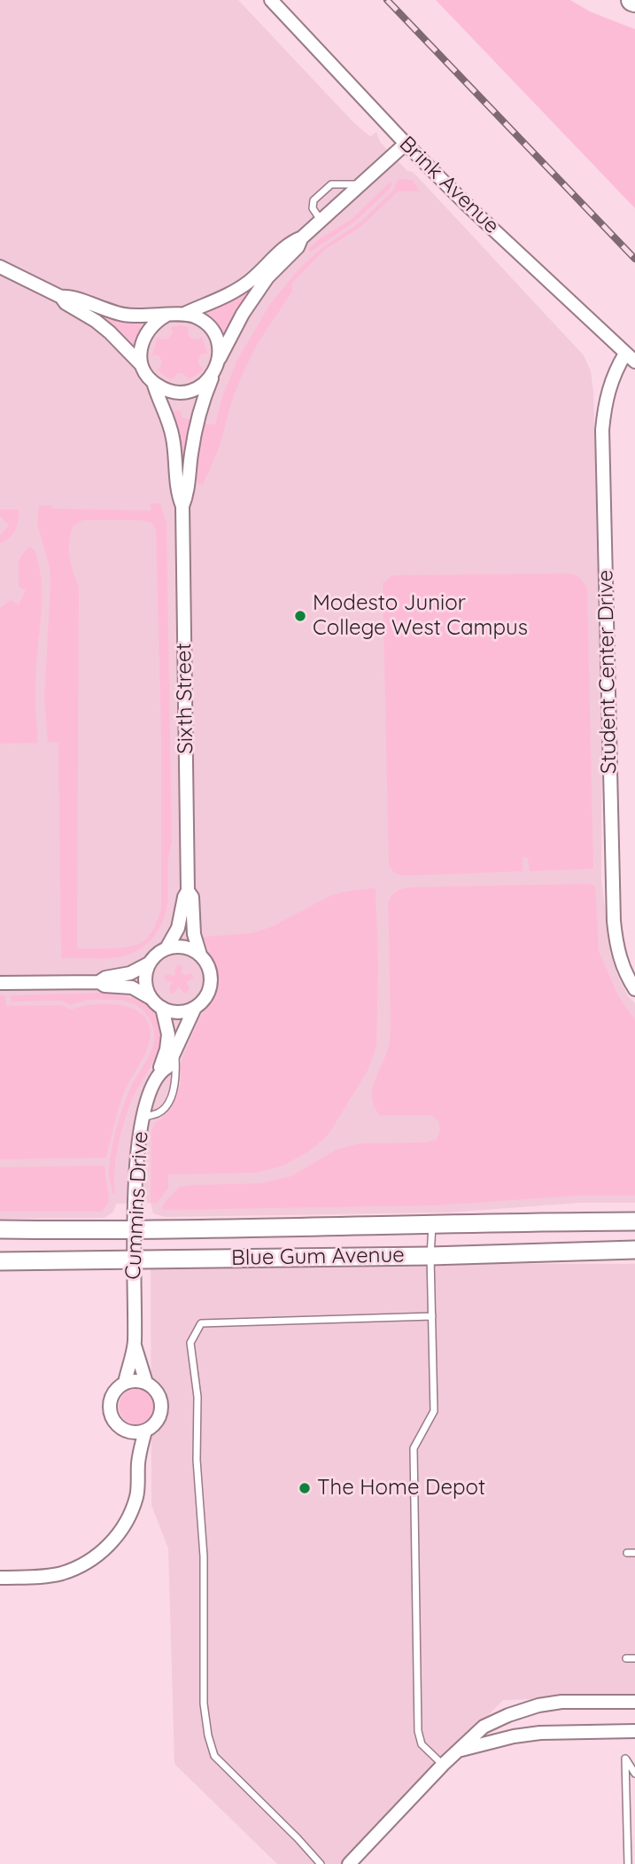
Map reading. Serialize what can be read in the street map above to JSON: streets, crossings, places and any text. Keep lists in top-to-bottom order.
{
  "streets": {
    "main road": ["Blue Gum Avenue"],
    "street": [
      "Brink Avenue",
      "Student Center Drive",
      "Sixth Street",
      "Cummins Drive"
    ]
  },
  "crossings": [
    ["Brink Avenue", "Student Center Drive"],
    ["Sixth Street", "Cummins Drive"],
    ["Cummins Drive", "Blue Gum Avenue"]
  ],
  "places": ["Modesto Junior College West Campus", "The Home Depot"]
}
